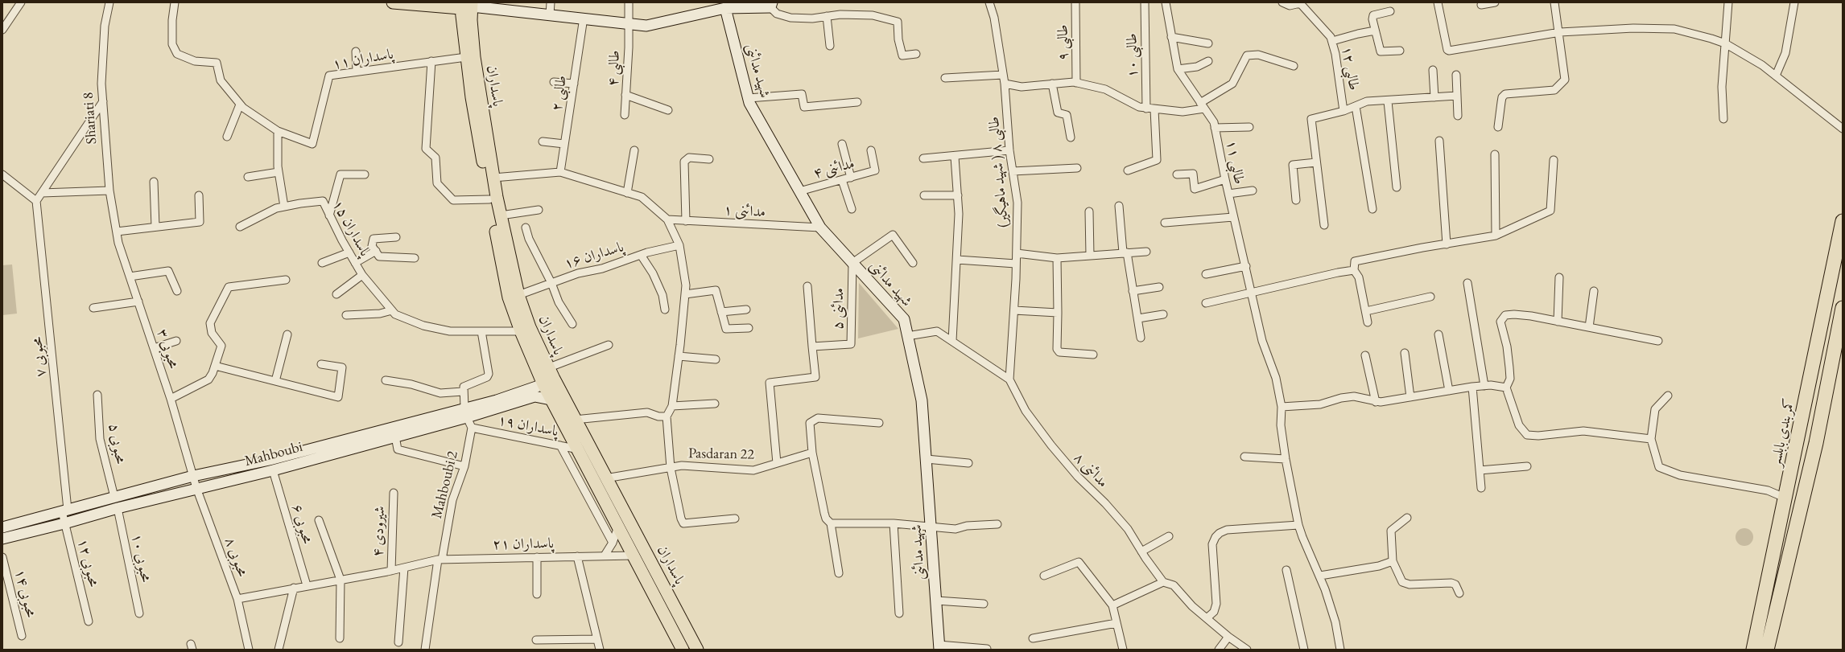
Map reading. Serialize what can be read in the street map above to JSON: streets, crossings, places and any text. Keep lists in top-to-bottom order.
{
  "streets": {
    "highway": ["کمربندی بابلسر"],
    "main road": ["پاسداران"],
    "street": [
      "طالبی ۹",
      "طالبی ۱۰",
      "پاسداران ۱۱",
      "طالبی ۴",
      "طالبی ۱۲",
      "شهید مدائنی",
      "طالبی ۲",
      "Shariati 8",
      "طالبی ۱۱",
      "مدائنی ۴",
      "طالبی ۸ ( شهید ماهیگیر)",
      "مدائنی ۱",
      "پاسداران ۱۵",
      "پاسداران ۱۶",
      "مدائنی ۵",
      "محبوبی ۳",
      "محبوبی ۷",
      "پاسداران ۱۹",
      "محبوبی ۵",
      "Mahboubi",
      "Pasdaran 22",
      "مدائنی ۸",
      "Mahboubi 2",
      "محبوبی ۶",
      "شیرودی ۴",
      "پاسداران ۲۱",
      "محبوبی ۸",
      "محبوبی ۱۰",
      "محبوبی ۱۲",
      "محبوبی ۱۴"
    ]
  },
  "crossings": [
    ["پاسداران ۱۱", "پاسداران"],
    ["شهید مدائنی", "مدائنی ۴"],
    ["شهید مدائنی", "مدائنی ۱"],
    ["شهید مدائنی", "مدائنی ۵"],
    ["شهید مدائنی", "مدائنی ۸"],
    ["پاسداران", "پاسداران ۱۶"],
    ["پاسداران", "پاسداران ۱۹"],
    ["پاسداران", "Mahboubi"],
    ["پاسداران", "Pasdaran 22"],
    ["پاسداران", "پاسداران ۲۱"],
    ["Shariati 8", "محبوبی ۳"],
    ["طالبی ۸ ( شهید ماهیگیر)", "مدائنی ۸"],
    ["محبوبی ۳", "Mahboubi"],
    ["محبوبی ۳", "محبوبی ۸"],
    ["محبوبی ۷", "Mahboubi"],
    ["محبوبی ۷", "محبوبی ۱۲"],
    ["پاسداران ۱۹", "Mahboubi 2"],
    ["محبوبی ۵", "Mahboubi"],
    ["Mahboubi", "محبوبی ۶"],
    ["Mahboubi", "محبوبی ۸"],
    ["Mahboubi", "محبوبی ۱۰"],
    ["Mahboubi", "محبوبی ۱۲"],
    ["Mahboubi 2", "پاسداران ۲۱"],
    ["محبوبی ۶", "پاسداران ۲۱"],
    ["شیرودی ۴", "پاسداران ۲۱"],
    ["پاسداران ۲۱", "محبوبی ۸"]
  ]
}
